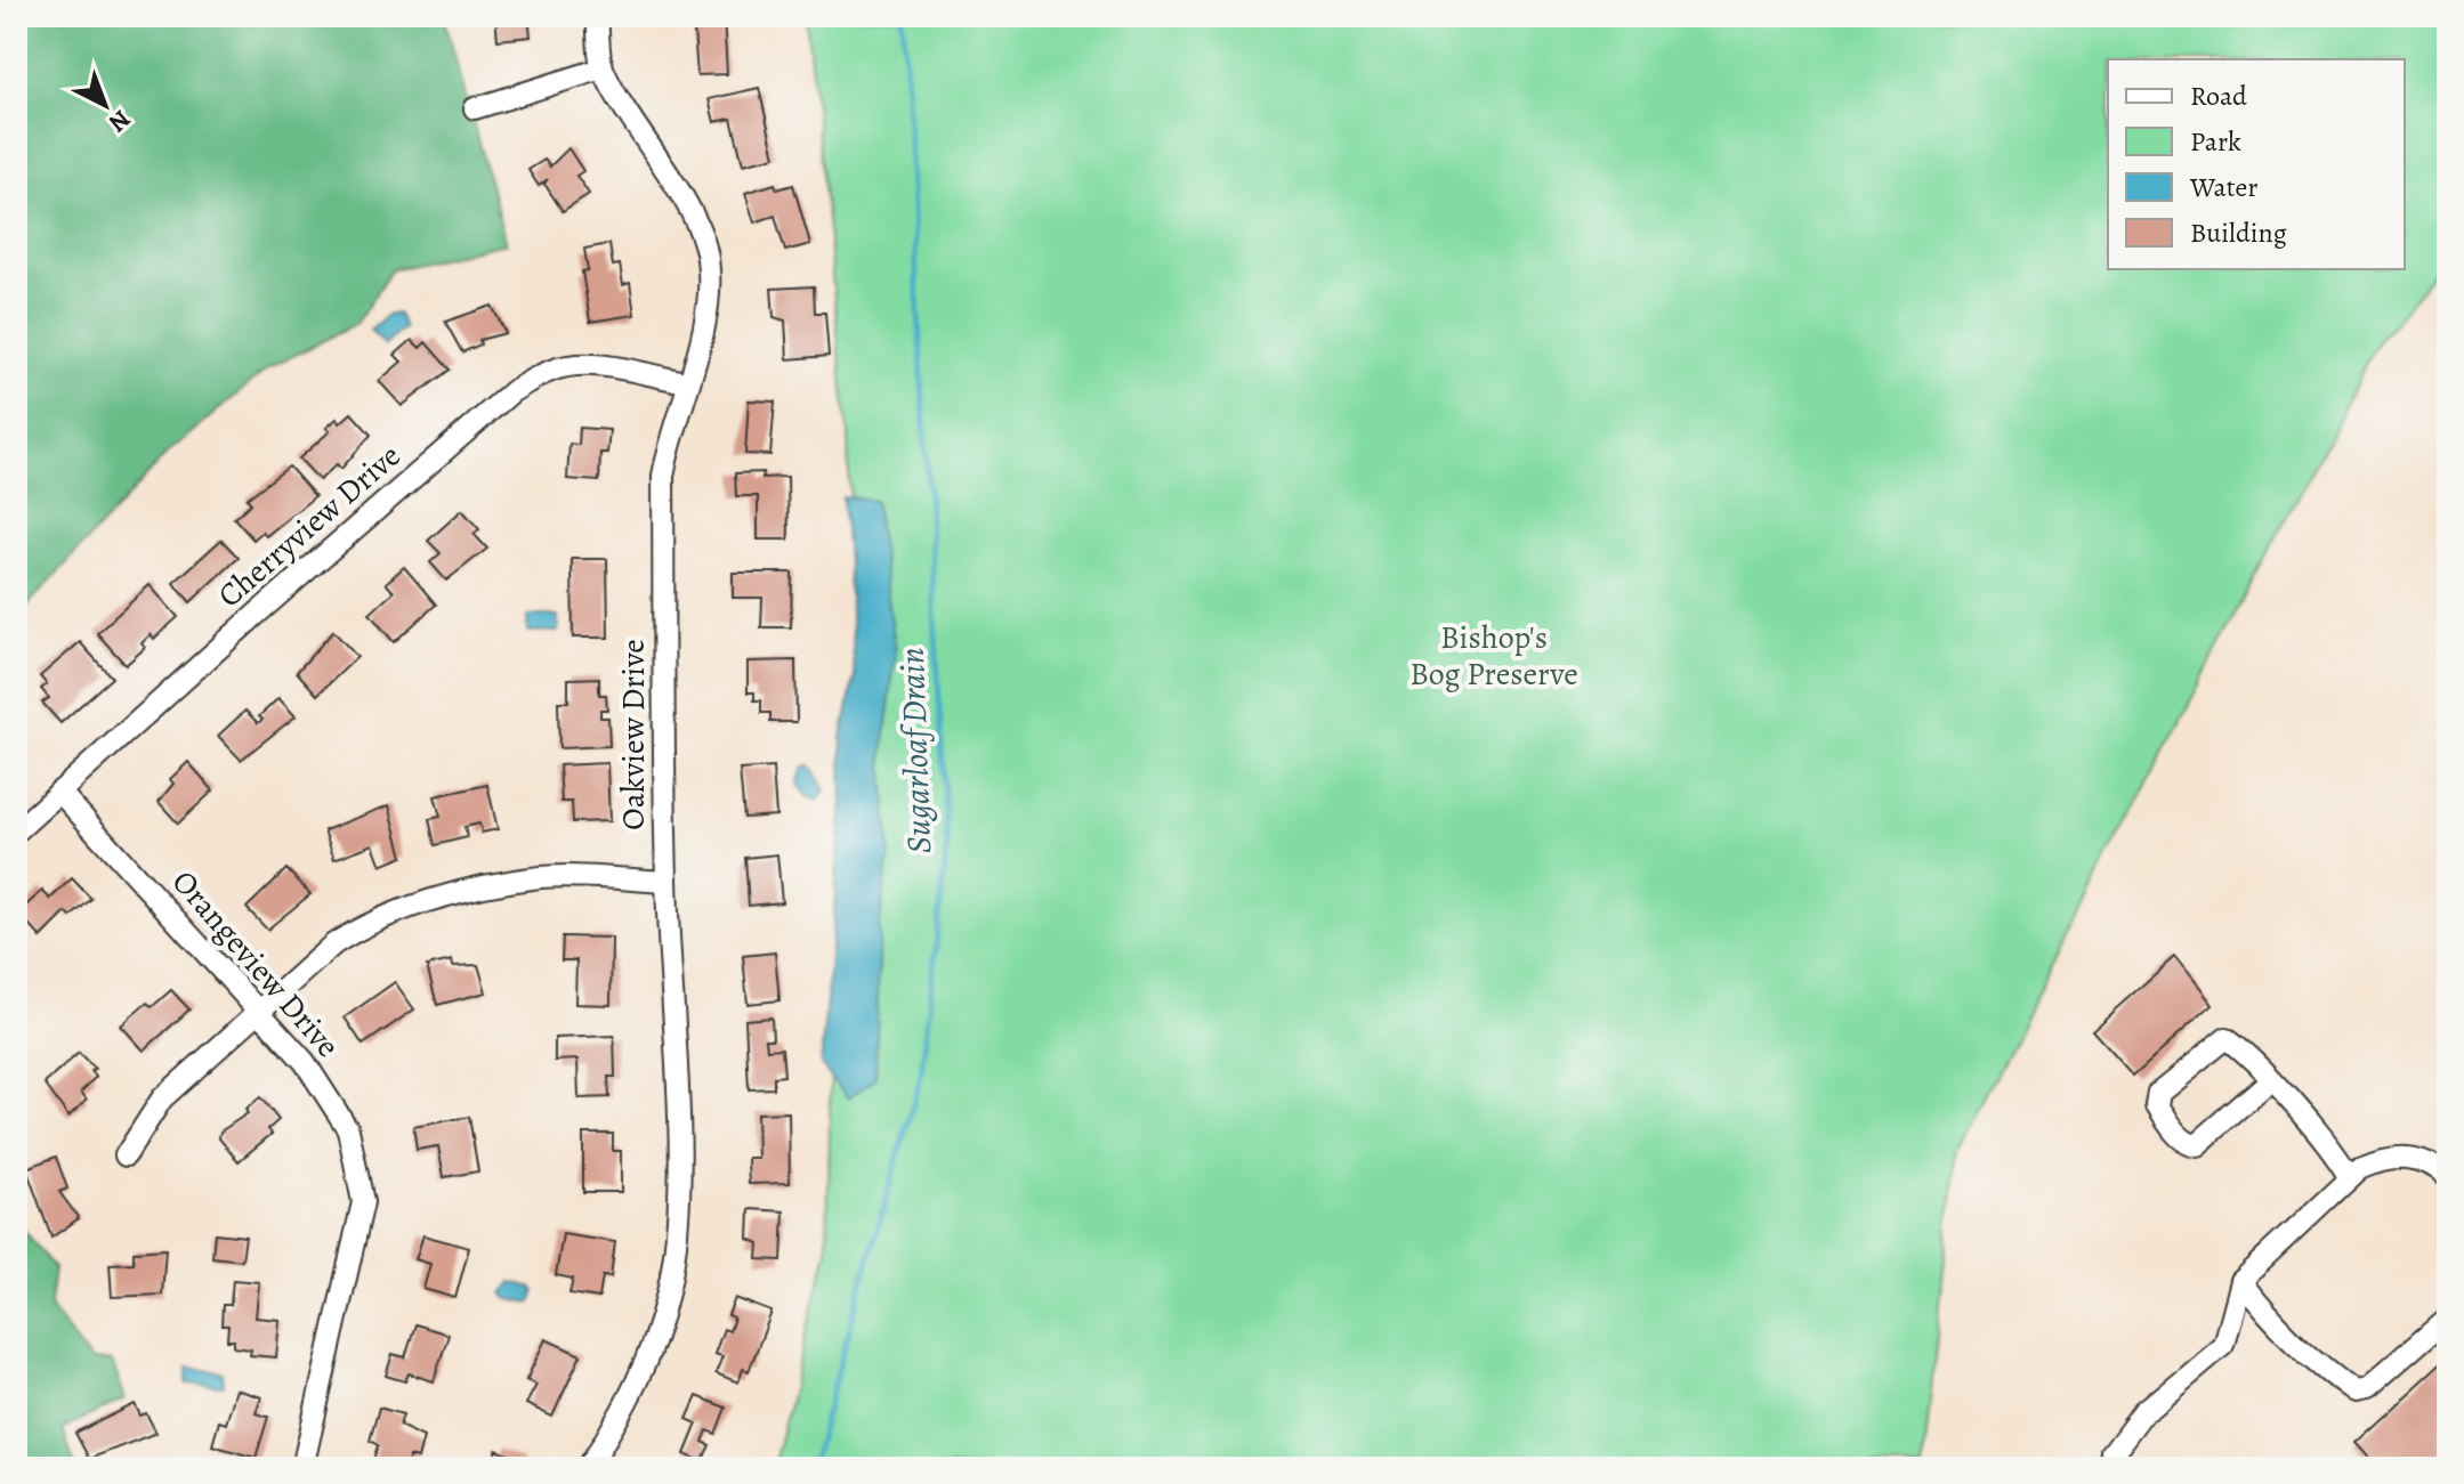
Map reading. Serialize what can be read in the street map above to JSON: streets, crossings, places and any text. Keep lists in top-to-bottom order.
{
  "streets": {
    "street": ["Cherryview Drive", "Oakview Drive", "Orangeview Drive"]
  },
  "crossings": [
    ["Cherryview Drive", "Oakview Drive"],
    ["Cherryview Drive", "Orangeview Drive"]
  ],
  "water": ["Sugarloaf Drain"],
  "parks": ["Bishop's Bog Preserve"],
  "legend": [
    "Road",
    "Park",
    "Water",
    "Building"
  ],
  "north": "bottom right"
}
